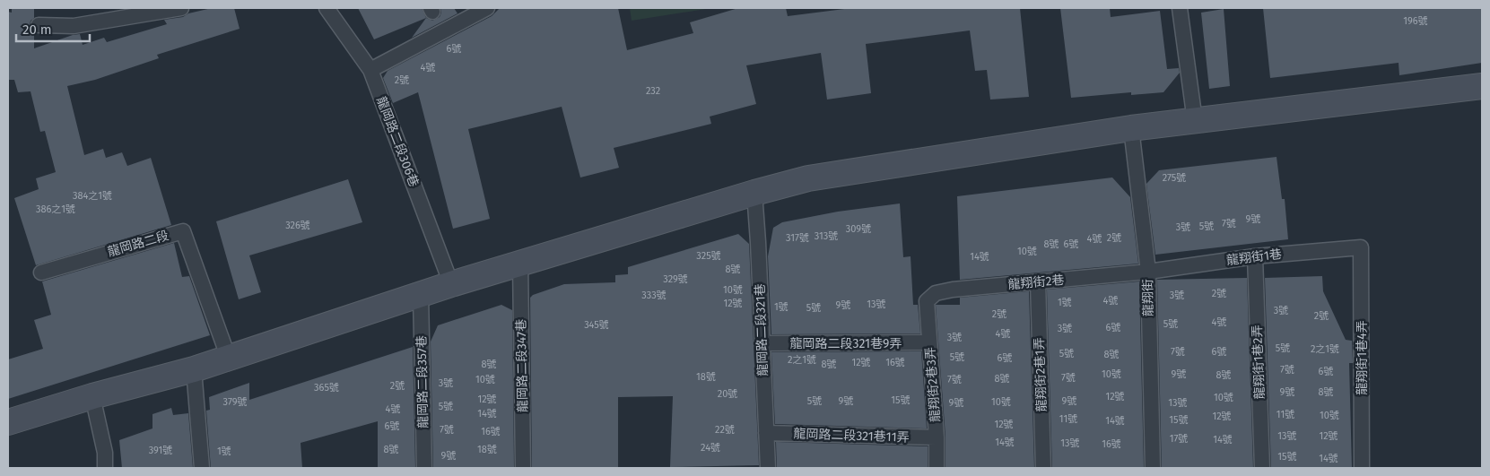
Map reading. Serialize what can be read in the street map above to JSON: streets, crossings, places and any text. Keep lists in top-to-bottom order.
{
  "streets": {
    "lane": [
      "龍岡路二段306巷",
      "龍岡路二段",
      "龍翔街1巷",
      "龍翔街2巷",
      "龍翔街",
      "龍岡路二段321巷",
      "龍岡路二段321巷9弄",
      "龍翔街1巷4弄",
      "龍翔街1巷2弄",
      "龍岡路二段347巷",
      "龍翔街2巷1弄",
      "龍岡路二段357巷",
      "龍翔街2巷3弄",
      "龍岡路二段321巷11弄"
    ]
  },
  "crossings": [
    ["龍翔街1巷", "龍翔街2巷"],
    ["龍翔街1巷", "龍翔街"],
    ["龍翔街1巷", "龍翔街1巷4弄"],
    ["龍翔街1巷", "龍翔街1巷2弄"],
    ["龍翔街2巷", "龍翔街"],
    ["龍翔街2巷", "龍翔街2巷1弄"],
    ["龍翔街2巷", "龍翔街2巷3弄"],
    ["龍岡路二段321巷", "龍岡路二段321巷9弄"],
    ["龍岡路二段321巷", "龍岡路二段321巷11弄"],
    ["龍岡路二段321巷9弄", "龍翔街2巷3弄"],
    ["龍翔街2巷3弄", "龍岡路二段321巷11弄"]
  ],
  "house_numbers": [
    "196號",
    "6號",
    "4號",
    "2號",
    "232",
    "275號",
    "384之1號",
    "386之1號",
    "9號",
    "7號",
    "326號",
    "5號",
    "3號",
    "309號",
    "313號",
    "317號",
    "2號",
    "4號",
    "8號",
    "6號",
    "10號",
    "325號",
    "14號",
    "8號",
    "329號",
    "10號",
    "2號",
    "333號",
    "3號",
    "4號",
    "1號",
    "12號",
    "13號",
    "9號",
    "1號",
    "5號",
    "3號",
    "2號",
    "2號",
    "4號",
    "5號",
    "345號",
    "6號",
    "3號",
    "4號",
    "3號",
    "5號",
    "2之1號",
    "7號",
    "6號",
    "5號",
    "8號",
    "5號",
    "6號",
    "2之1號",
    "12號",
    "16號",
    "8號",
    "8號",
    "7號",
    "6號",
    "10號",
    "9號",
    "8號",
    "18號",
    "7號",
    "8號",
    "10號",
    "7號",
    "3號",
    "2號",
    "365號",
    "9號",
    "8號",
    "20號",
    "12號",
    "10號",
    "12號",
    "15號",
    "5號",
    "9號",
    "9號",
    "379號",
    "10號",
    "9號",
    "13號",
    "5號",
    "4號",
    "14號",
    "11號",
    "10號",
    "12號",
    "11號",
    "15號",
    "14號",
    "12號",
    "6號",
    "7號",
    "22號",
    "16號",
    "13號",
    "12號",
    "17號",
    "14號",
    "14號",
    "13號",
    "16號",
    "24號",
    "8號",
    "18號",
    "391號",
    "1號",
    "9號",
    "15號",
    "14號"
  ],
  "scale_bar": "20 m"
}
